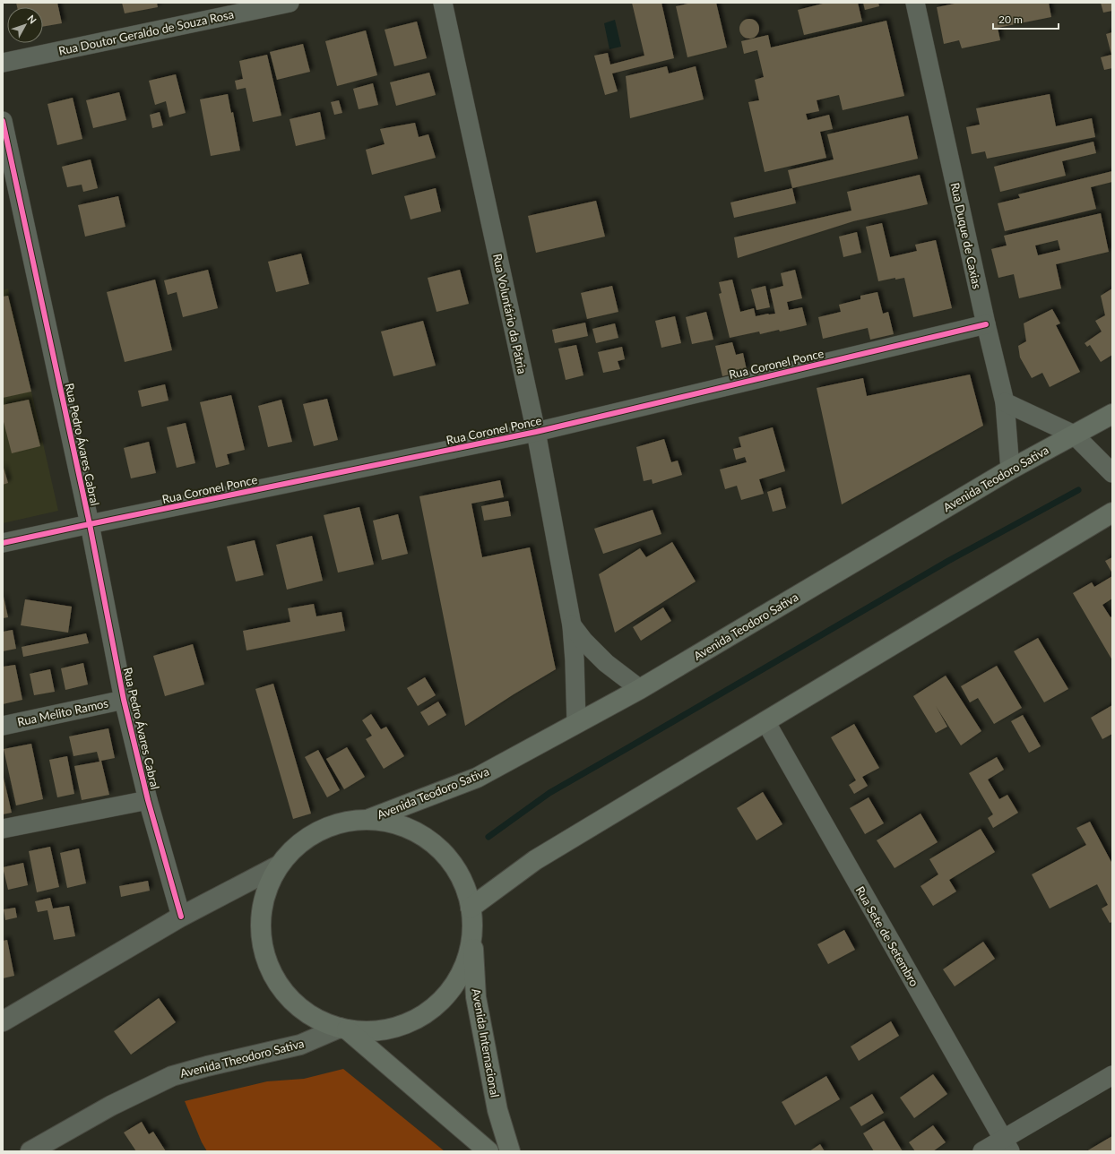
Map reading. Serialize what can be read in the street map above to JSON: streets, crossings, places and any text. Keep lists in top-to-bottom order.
{
  "streets": {
    "main road": ["Avenida Teodoro Sativa", "Avenida Internacional"],
    "street": [
      "Rua Doutor Geraldo de Souza Rosa",
      "Rua Duque de Caxias",
      "Rua Voluntário da Pátria",
      "Rua Coronel Ponce",
      "Rua Pedro Ávares Cabral",
      "Rua Melito Ramos",
      "Rua Sete de Setembro",
      "Avenida Theodoro Sativa"
    ]
  },
  "crossings": [
    ["Rua Duque de Caxias", "Rua Coronel Ponce"],
    ["Rua Duque de Caxias", "Avenida Teodoro Sativa"],
    ["Rua Voluntário da Pátria", "Rua Coronel Ponce"],
    ["Rua Voluntário da Pátria", "Avenida Teodoro Sativa"],
    ["Rua Coronel Ponce", "Rua Pedro Ávares Cabral"],
    ["Rua Pedro Ávares Cabral", "Rua Melito Ramos"],
    ["Avenida Teodoro Sativa", "Avenida Internacional"]
  ],
  "scale_bar": "20 m",
  "north": "top right"
}
